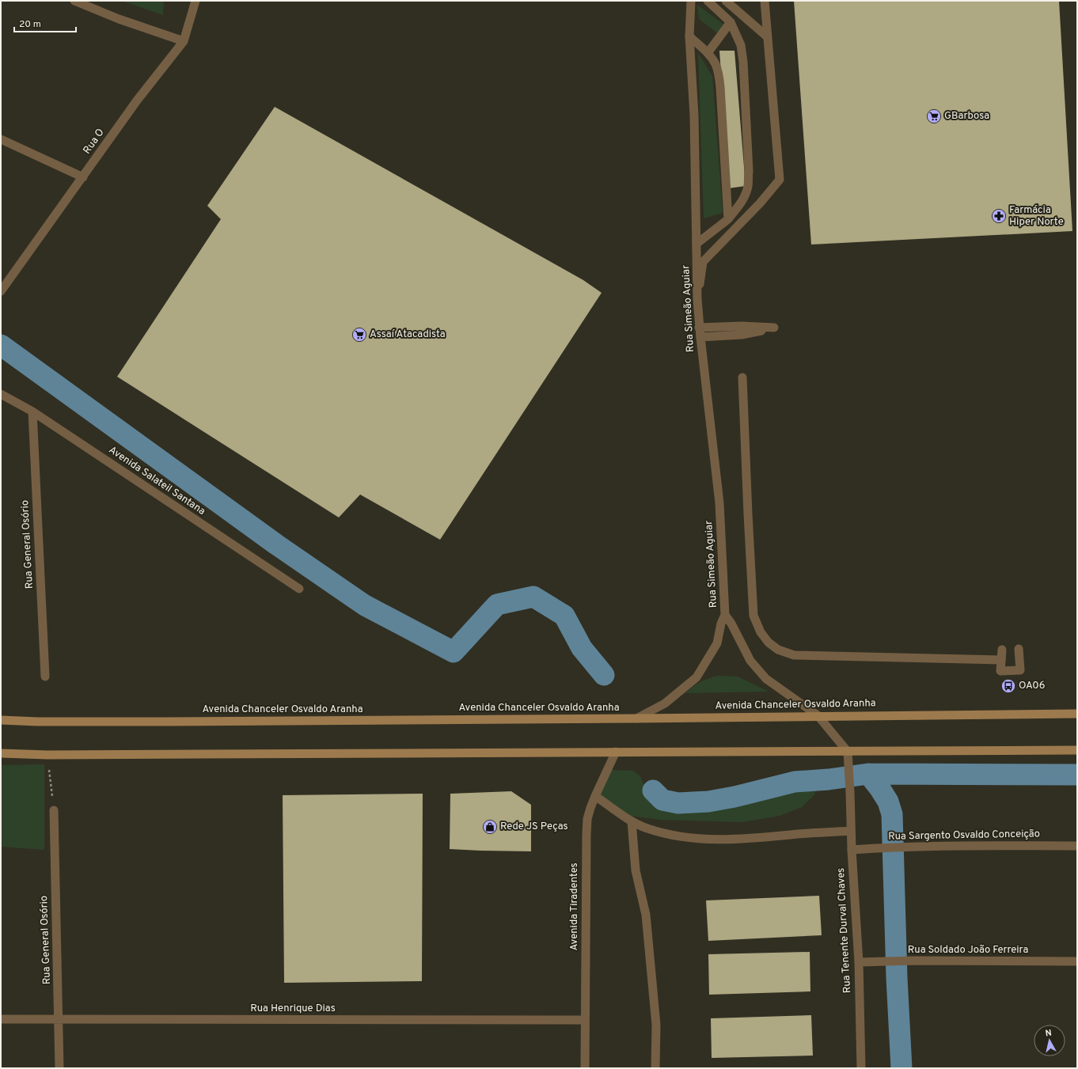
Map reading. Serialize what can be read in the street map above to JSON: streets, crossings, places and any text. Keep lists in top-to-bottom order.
{
  "streets": {
    "main road": ["Avenida Chanceler Osvaldo Aranha"],
    "street": [
      "Rua O",
      "Rua Simeão Aguiar",
      "Avenida Salateil Santana",
      "Rua General Osório",
      "Rua Sargento Osvaldo Conceição",
      "Avenida Tiradentes",
      "Rua Tenente Durval Chaves",
      "Rua Soldado João Ferreira",
      "Rua Henrique Dias"
    ]
  },
  "crossings": [
    ["Avenida Salateil Santana", "Rua General Osório"],
    ["Rua General Osório", "Rua Henrique Dias"],
    ["Rua Sargento Osvaldo Conceição", "Rua Tenente Durval Chaves"],
    ["Avenida Tiradentes", "Rua Henrique Dias"],
    ["Rua Tenente Durval Chaves", "Rua Soldado João Ferreira"]
  ],
  "places": {
    "supermarket": ["GBarbosa", "Assaí Atacadista"],
    "pharmacy": ["Farmácia Hiper Norte"],
    "bus stop": ["OA06"],
    "shop": ["Rede JS Peças"]
  },
  "scale_bar": "20 m",
  "north": "top"
}
